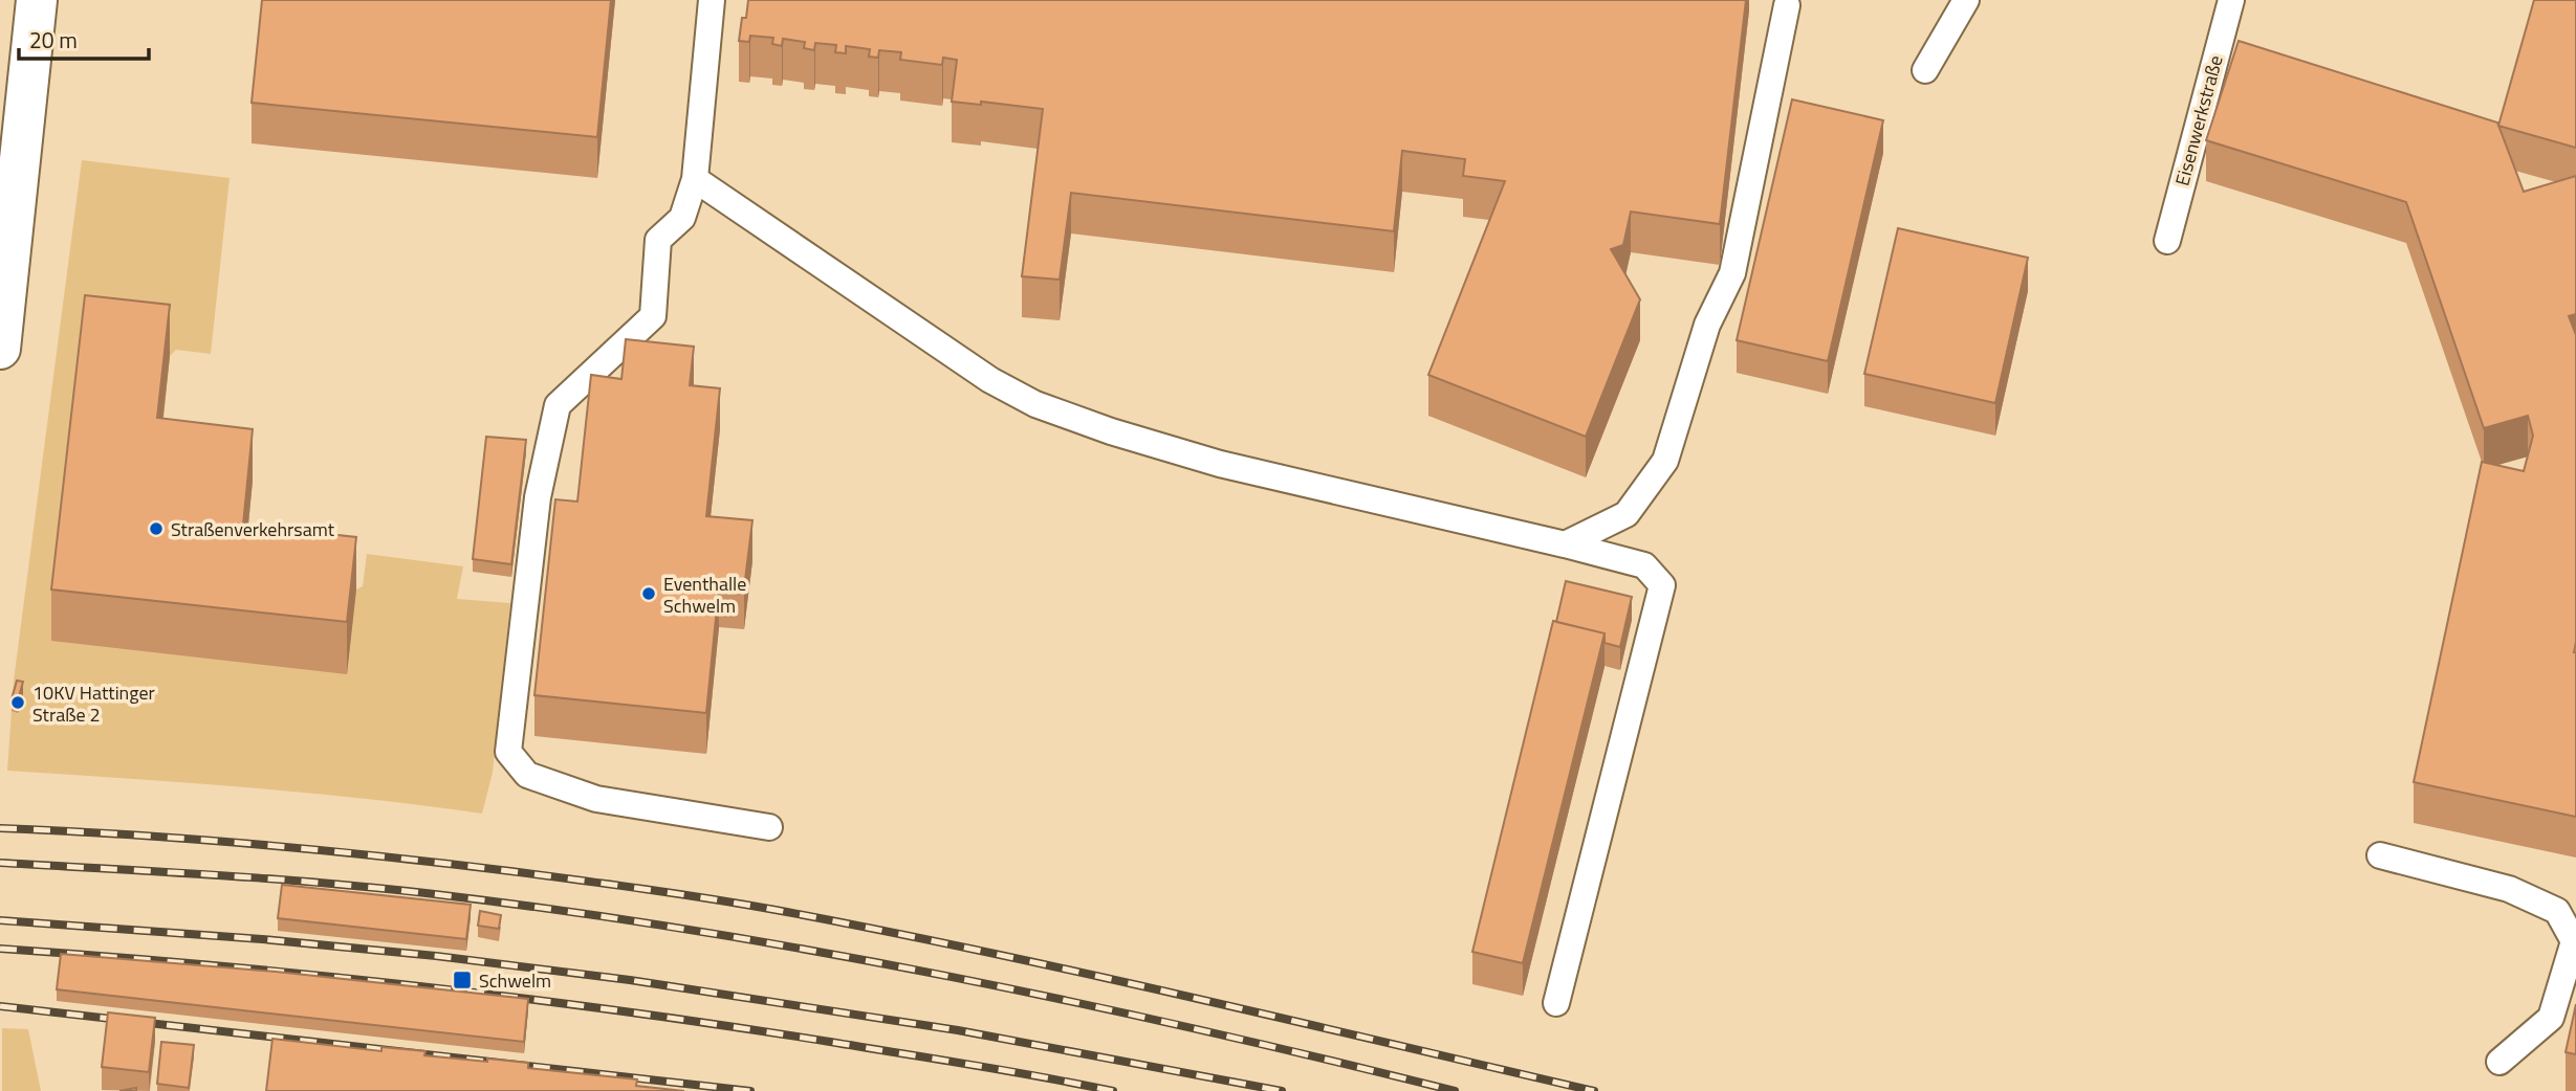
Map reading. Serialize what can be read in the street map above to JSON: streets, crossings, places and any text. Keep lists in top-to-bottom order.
{
  "streets": {
    "lane": ["Eisenwerkstraße"]
  },
  "places": {
    "other": ["Straßenverkehrsamt", "Eventhalle Schwelm", "10KV Hattinger Straße 2"],
    "transit": ["Schwelm"]
  },
  "scale_bar": "20 m"
}
